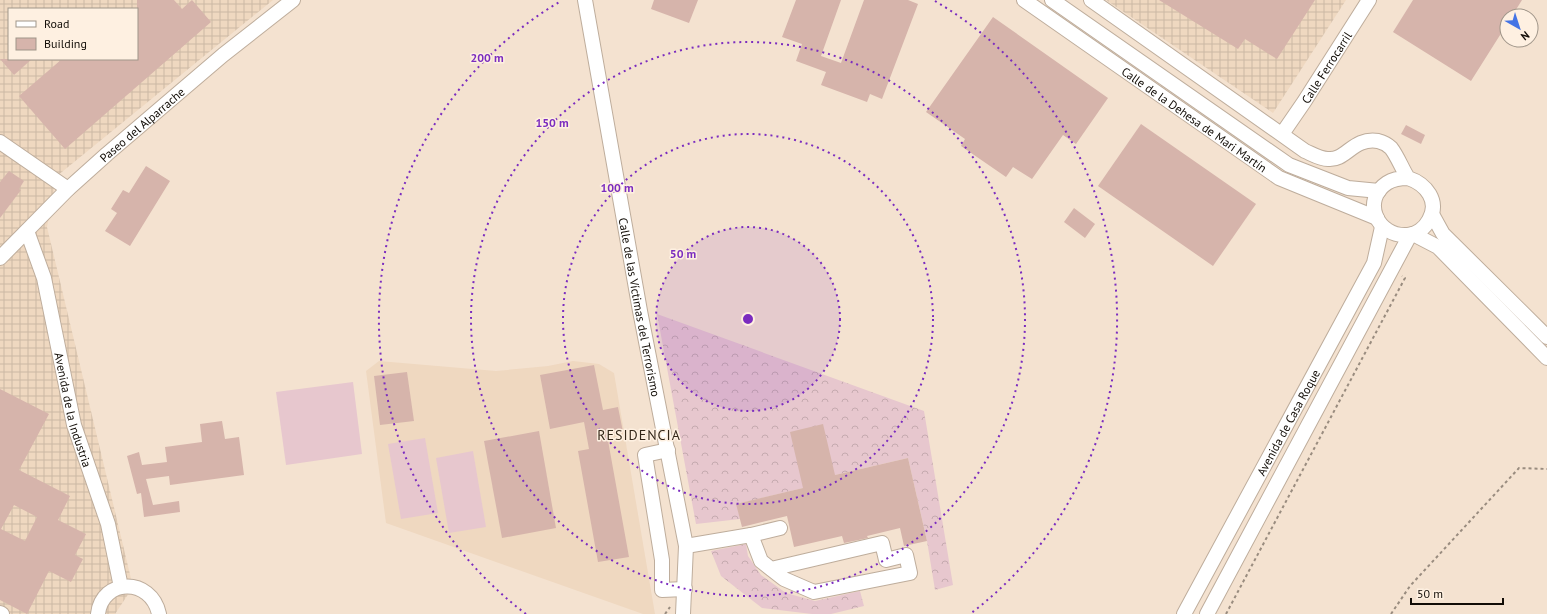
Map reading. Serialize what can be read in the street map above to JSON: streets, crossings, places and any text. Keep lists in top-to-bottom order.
{
  "streets": {
    "street": [
      "Calle Ferrocarril",
      "Calle de la Dehesa de Mari Martín",
      "Paseo del Alparrache",
      "Calle de las Víctimas del Terrorismo",
      "Avenida de la Industria",
      "Avenida de Casa Roque"
    ]
  },
  "crossings": [
    ["Calle de la Dehesa de Mari Martín", "Avenida de Casa Roque"],
    ["Paseo del Alparrache", "Avenida de la Industria"]
  ],
  "districts": ["RESIDENCIA"],
  "legend": ["Road", "Building"],
  "scale_bar": "50 m",
  "north": "bottom right",
  "rings": [
    "200 m",
    "150 m",
    "100 m",
    "50 m"
  ]
}
